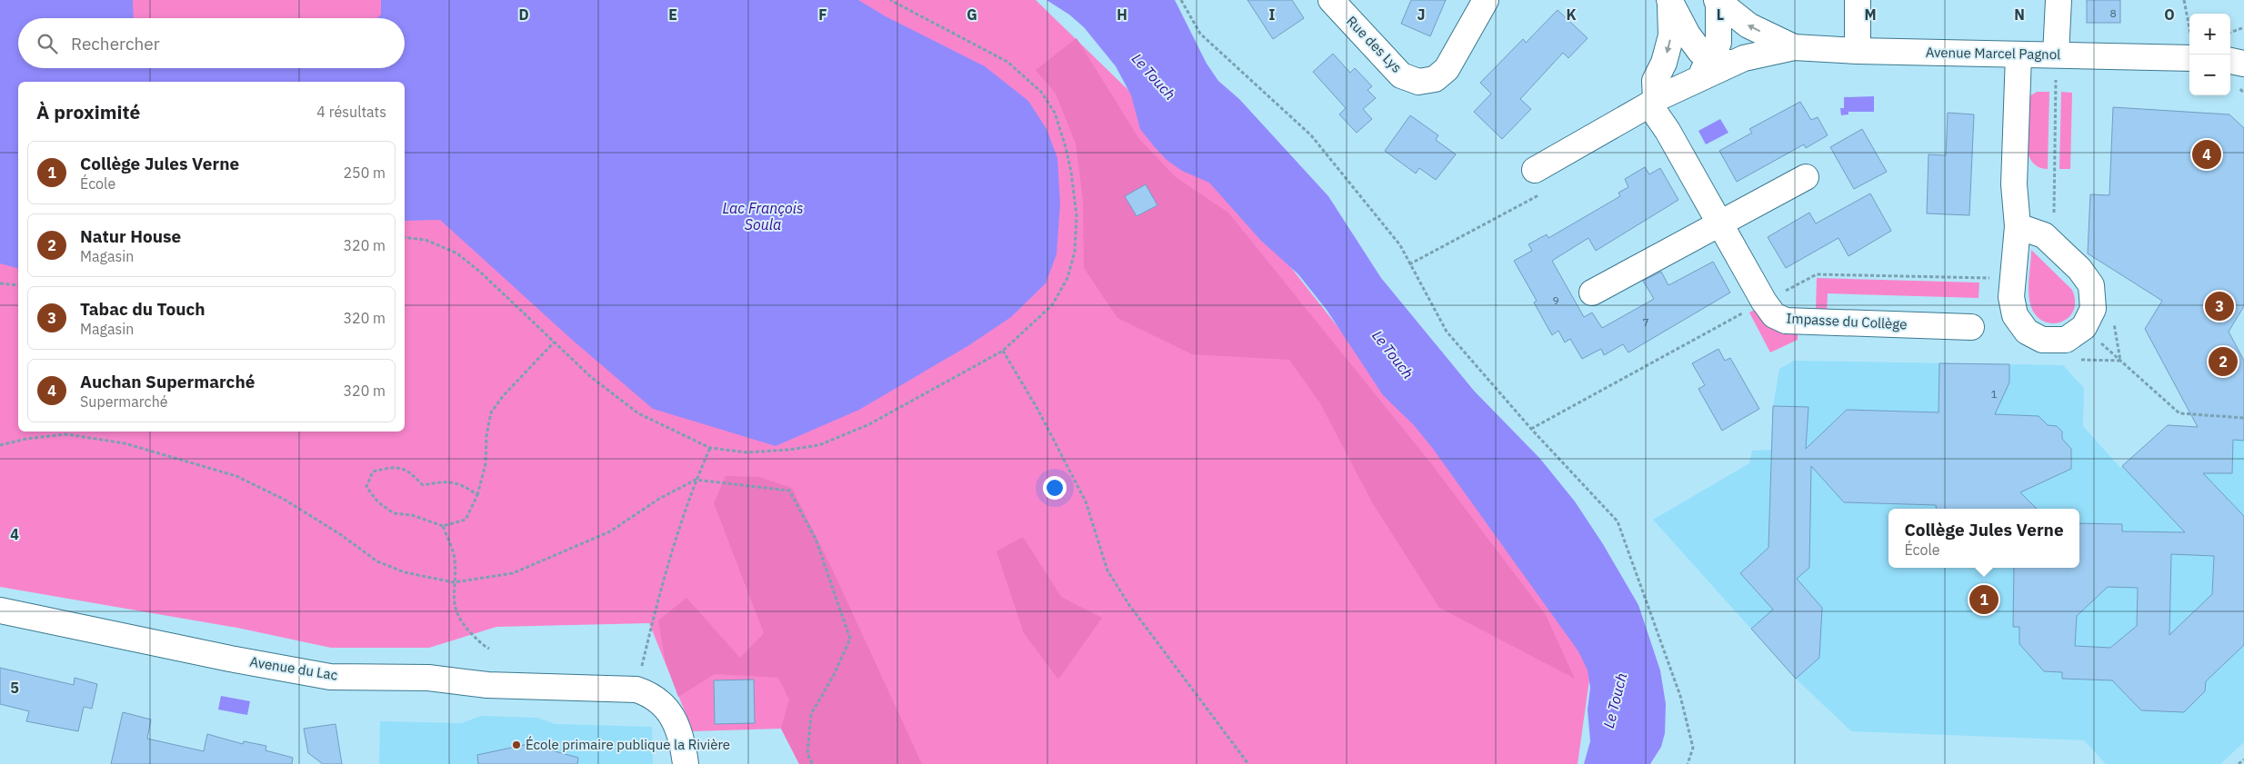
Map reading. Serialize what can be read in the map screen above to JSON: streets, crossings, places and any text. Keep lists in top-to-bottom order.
{
  "streets": {
    "street": [
      "Rue des Lys",
      "Avenue Marcel Pagnol",
      "Impasse du Collège",
      "Avenue du Lac"
    ]
  },
  "crossings": [
    ["Avenue Marcel Pagnol", "Impasse du Collège"]
  ],
  "water": ["Le Touch", "Lac François Soula"],
  "places": ["École primaire publique la Rivière"],
  "house_numbers": [
    "8",
    "9",
    "7",
    "1"
  ],
  "page": {
    "map_buttons": ["+", "−"],
    "search": "Rechercher",
    "heading": ["À proximité", "4 résultats"],
    "pins": [
      "4",
      "3",
      "2",
      "1"
    ],
    "list": [
      {
        "mark": "1",
        "name": "Collège Jules Verne",
        "note": "École",
        "value": "250 m"
      },
      {
        "mark": "2",
        "name": "Natur House",
        "note": "Magasin",
        "value": "320 m"
      },
      {
        "mark": "3",
        "name": "Tabac du Touch",
        "note": "Magasin",
        "value": "320 m"
      },
      {
        "mark": "4",
        "name": "Auchan Supermarché",
        "note": "Supermarché",
        "value": "320 m"
      }
    ],
    "popup": ["Collège Jules Verne", "École"]
  },
  "grid": {
    "columns": [
      "D",
      "E",
      "F",
      "G",
      "H",
      "I",
      "J",
      "K",
      "L",
      "M",
      "N",
      "O"
    ],
    "rows": ["4", "5"]
  }
}
